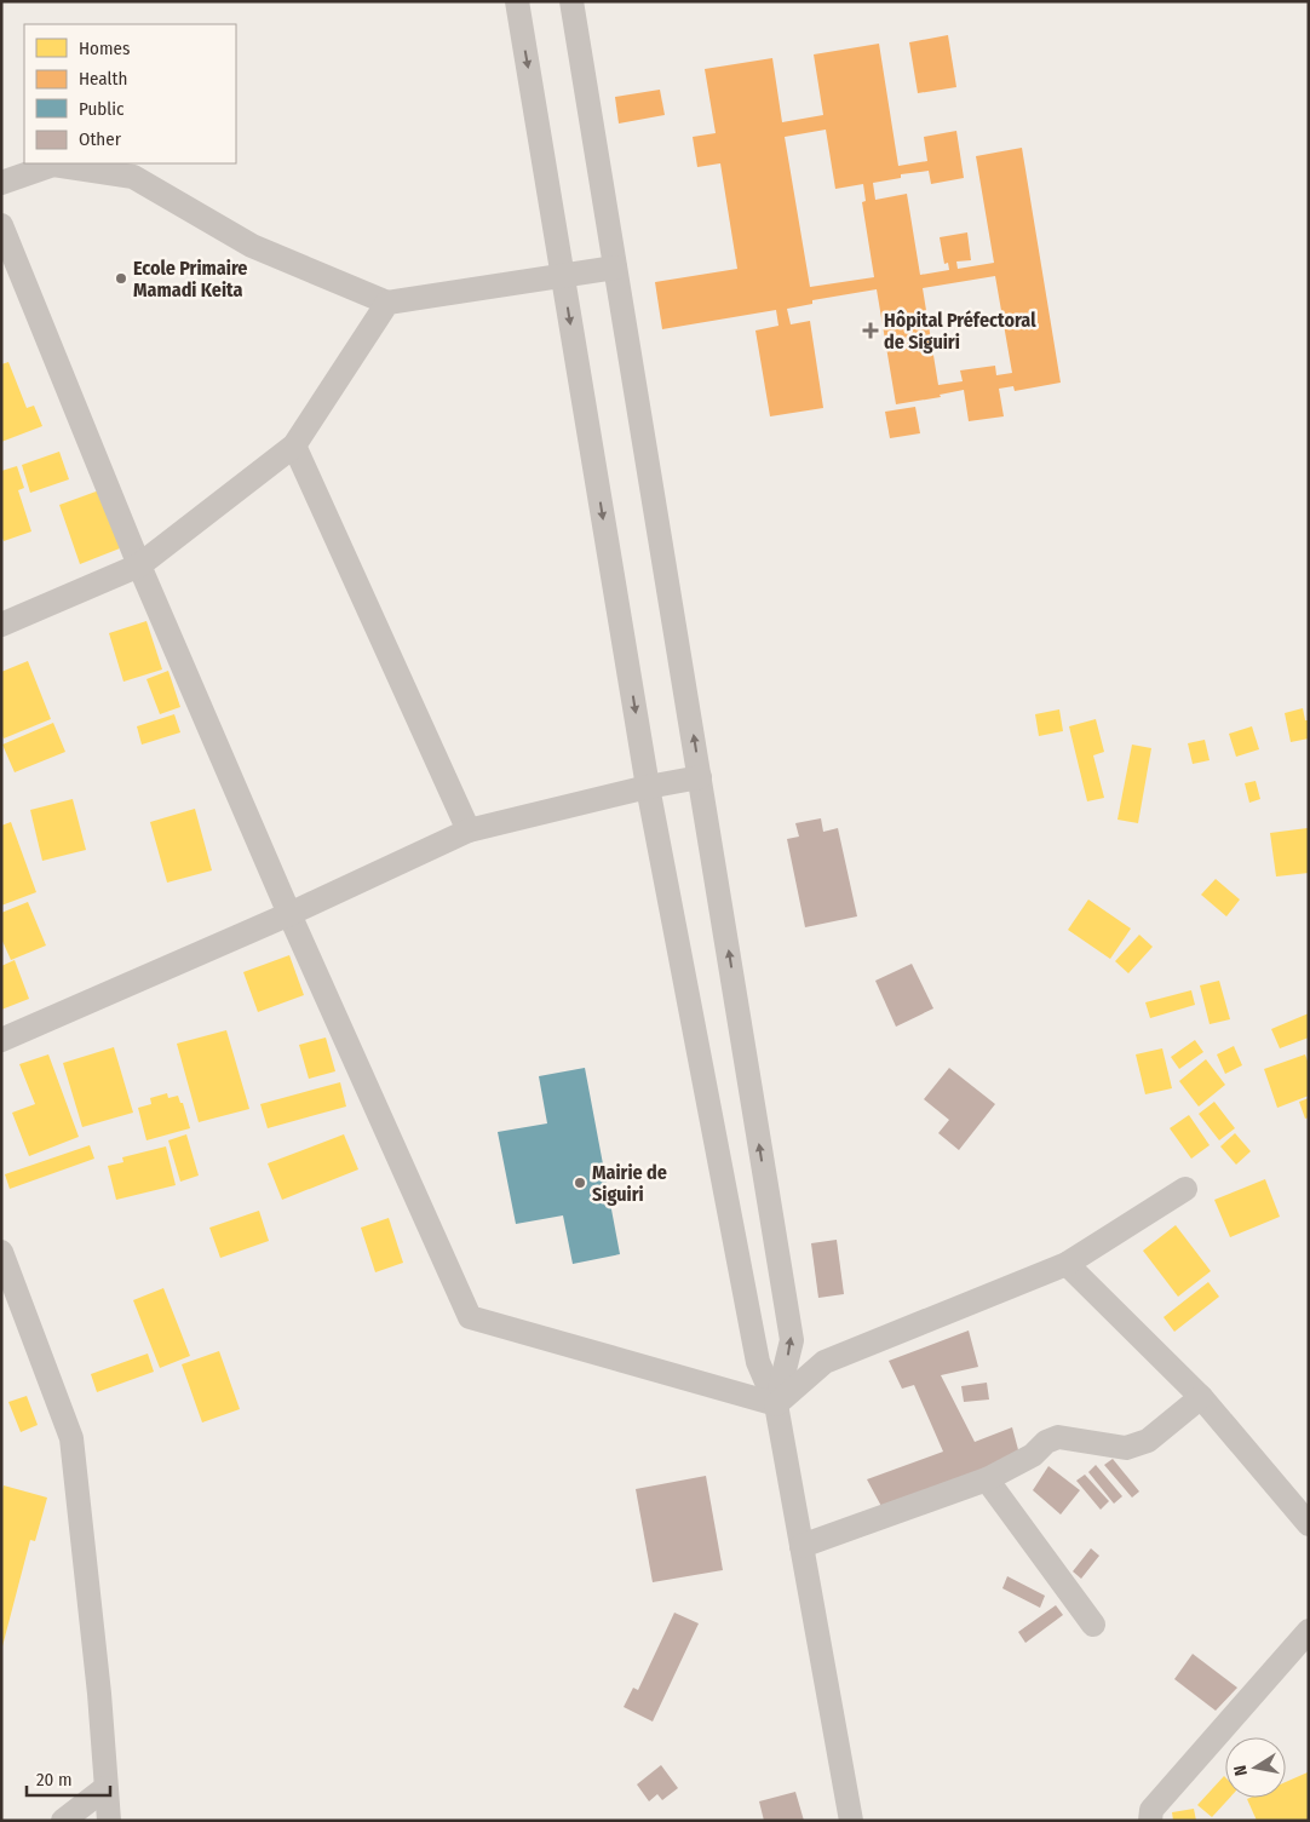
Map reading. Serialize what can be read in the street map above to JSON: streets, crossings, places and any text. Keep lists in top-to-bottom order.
{
  "places": {
    "other": ["Ecole Primaire Mamadi Keita", "Mairie de Siguiri"],
    "health": ["Hôpital Préfectoral de Siguiri"]
  },
  "legend": [
    "Homes",
    "Health",
    "Public",
    "Other"
  ],
  "scale_bar": "20 m",
  "north": "left"
}
